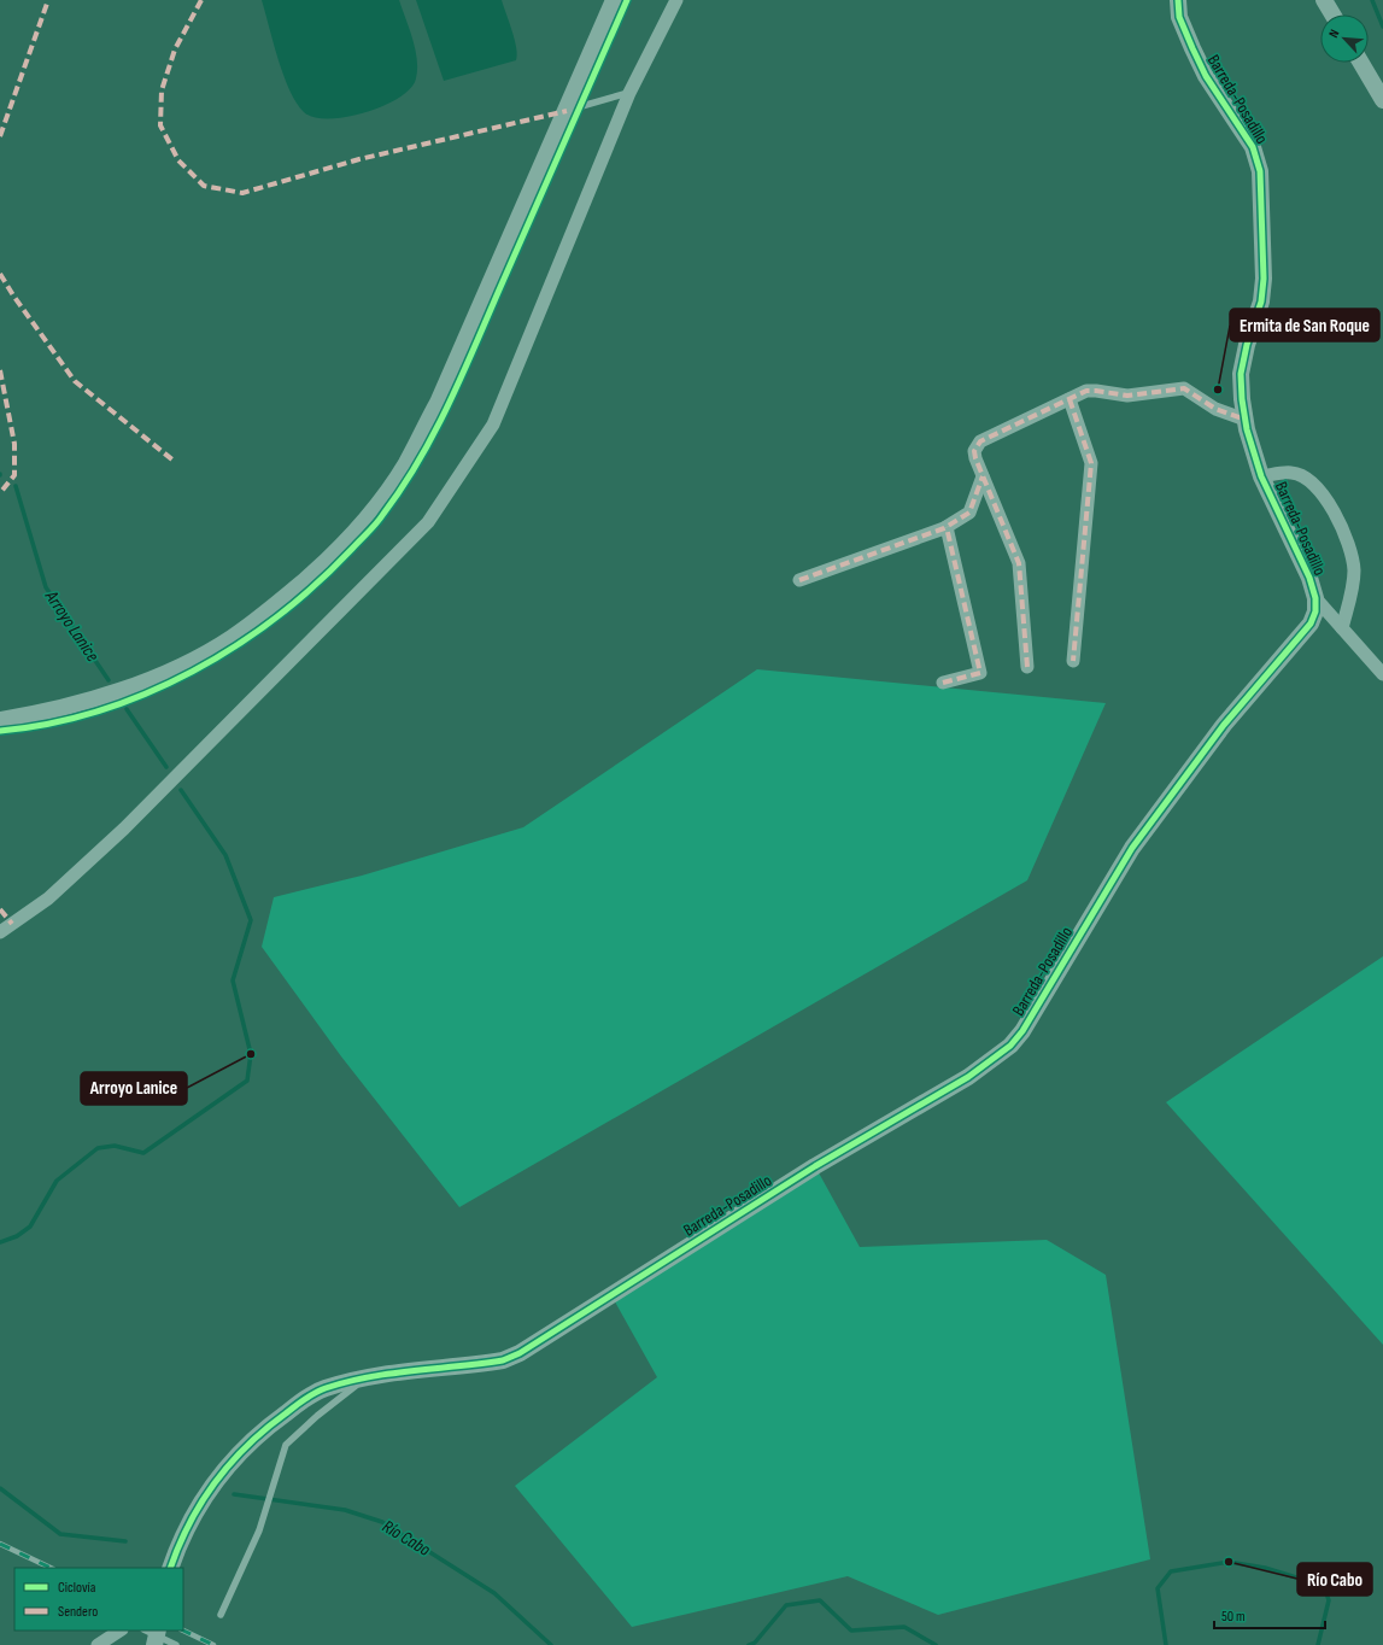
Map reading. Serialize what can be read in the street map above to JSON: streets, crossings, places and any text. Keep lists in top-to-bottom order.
{
  "streets": {
    "street": ["Barreda-Posadillo"]
  },
  "water": ["Arroyo Lanice", "Río Cabo"],
  "places": ["Ermita de San Roque", "Arroyo Lanice", "Río Cabo"],
  "legend": ["Ciclovía", "Sendero"],
  "scale_bar": "50 m",
  "north": "top left"
}
